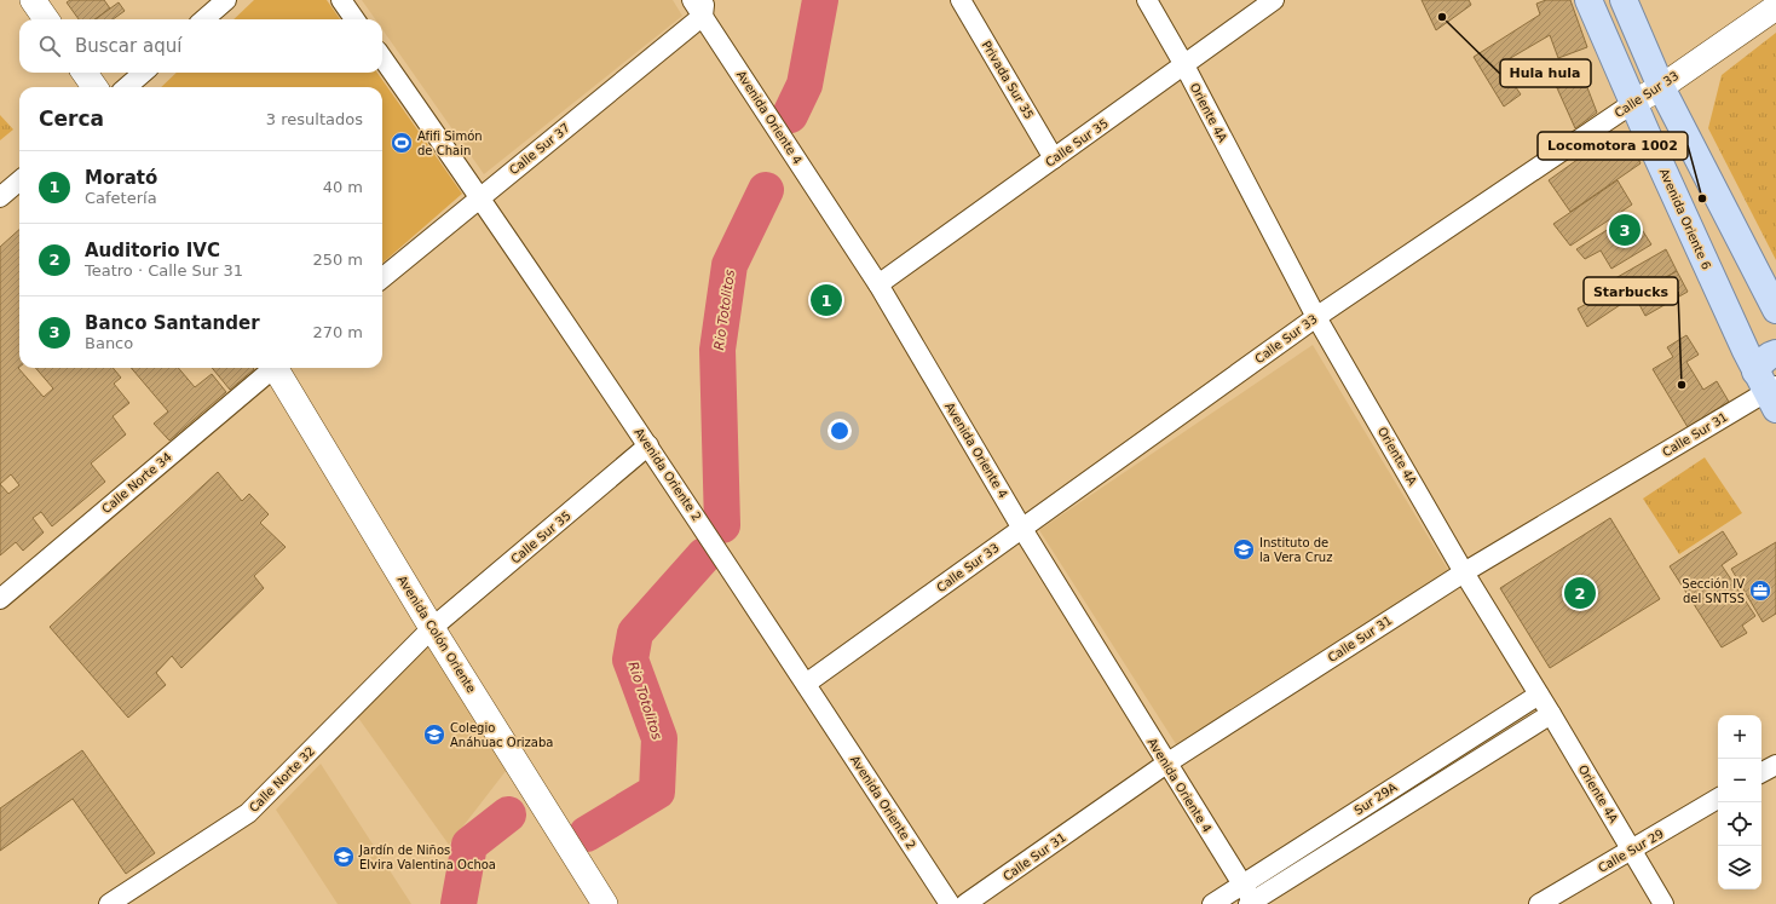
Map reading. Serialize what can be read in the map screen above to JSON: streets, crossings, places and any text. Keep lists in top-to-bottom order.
{
  "streets": {
    "main road": ["Avenida Oriente 6"],
    "street": [
      "Privada Sur 35",
      "Calle Sur 33",
      "Oriente 4A",
      "Avenida Oriente 4",
      "Calle Sur 35",
      "Calle Sur 37",
      "Calle Sur 31",
      "Avenida Oriente 2",
      "Calle Norte 34",
      "Avenida Colón Oriente",
      "Calle Norte 32",
      "Sur 29A",
      "Calle Sur 29"
    ]
  },
  "crossings": [
    ["Privada Sur 35", "Calle Sur 35"],
    ["Calle Sur 33", "Oriente 4A"],
    ["Calle Sur 33", "Avenida Oriente 4"],
    ["Calle Sur 33", "Avenida Oriente 6"],
    ["Calle Sur 33", "Avenida Oriente 2"],
    ["Oriente 4A", "Calle Sur 35"],
    ["Oriente 4A", "Calle Sur 31"],
    ["Oriente 4A", "Sur 29A"],
    ["Oriente 4A", "Calle Sur 29"],
    ["Avenida Oriente 4", "Calle Sur 35"],
    ["Avenida Oriente 4", "Calle Sur 37"],
    ["Avenida Oriente 4", "Calle Sur 31"],
    ["Avenida Oriente 4", "Sur 29A"],
    ["Calle Sur 35", "Avenida Oriente 2"],
    ["Calle Sur 35", "Avenida Colón Oriente"],
    ["Calle Sur 35", "Calle Norte 32"],
    ["Calle Sur 37", "Avenida Oriente 2"],
    ["Avenida Oriente 6", "Calle Sur 31"],
    ["Avenida Colón Oriente", "Calle Norte 32"]
  ],
  "water": ["Rio Totolitos"],
  "places": {
    "other": ["Hula hula", "Locomotora 1002", "Starbucks"],
    "sports": ["Afifi Simón de Chain"],
    "school or university": ["Instituto de la Vera Cruz", "Colegio Anáhuac Orizaba", "Jardín de Niños Elvira Valentina Ochoa"],
    "office": ["Sección IV del SNTSS"]
  },
  "page": {
    "search": "Buscar aquí",
    "heading": ["Cerca", "3 resultados"],
    "list": [
      {
        "mark": "1",
        "name": "Morató",
        "note": "Cafetería",
        "value": "40 m"
      },
      {
        "mark": "2",
        "name": "Auditorio IVC",
        "note": "Teatro · Calle Sur 31",
        "value": "250 m"
      },
      {
        "mark": "3",
        "name": "Banco Santander",
        "note": "Banco",
        "value": "270 m"
      }
    ],
    "pins": ["3", "1", "2"],
    "map_buttons": ["+", "−"]
  }
}
